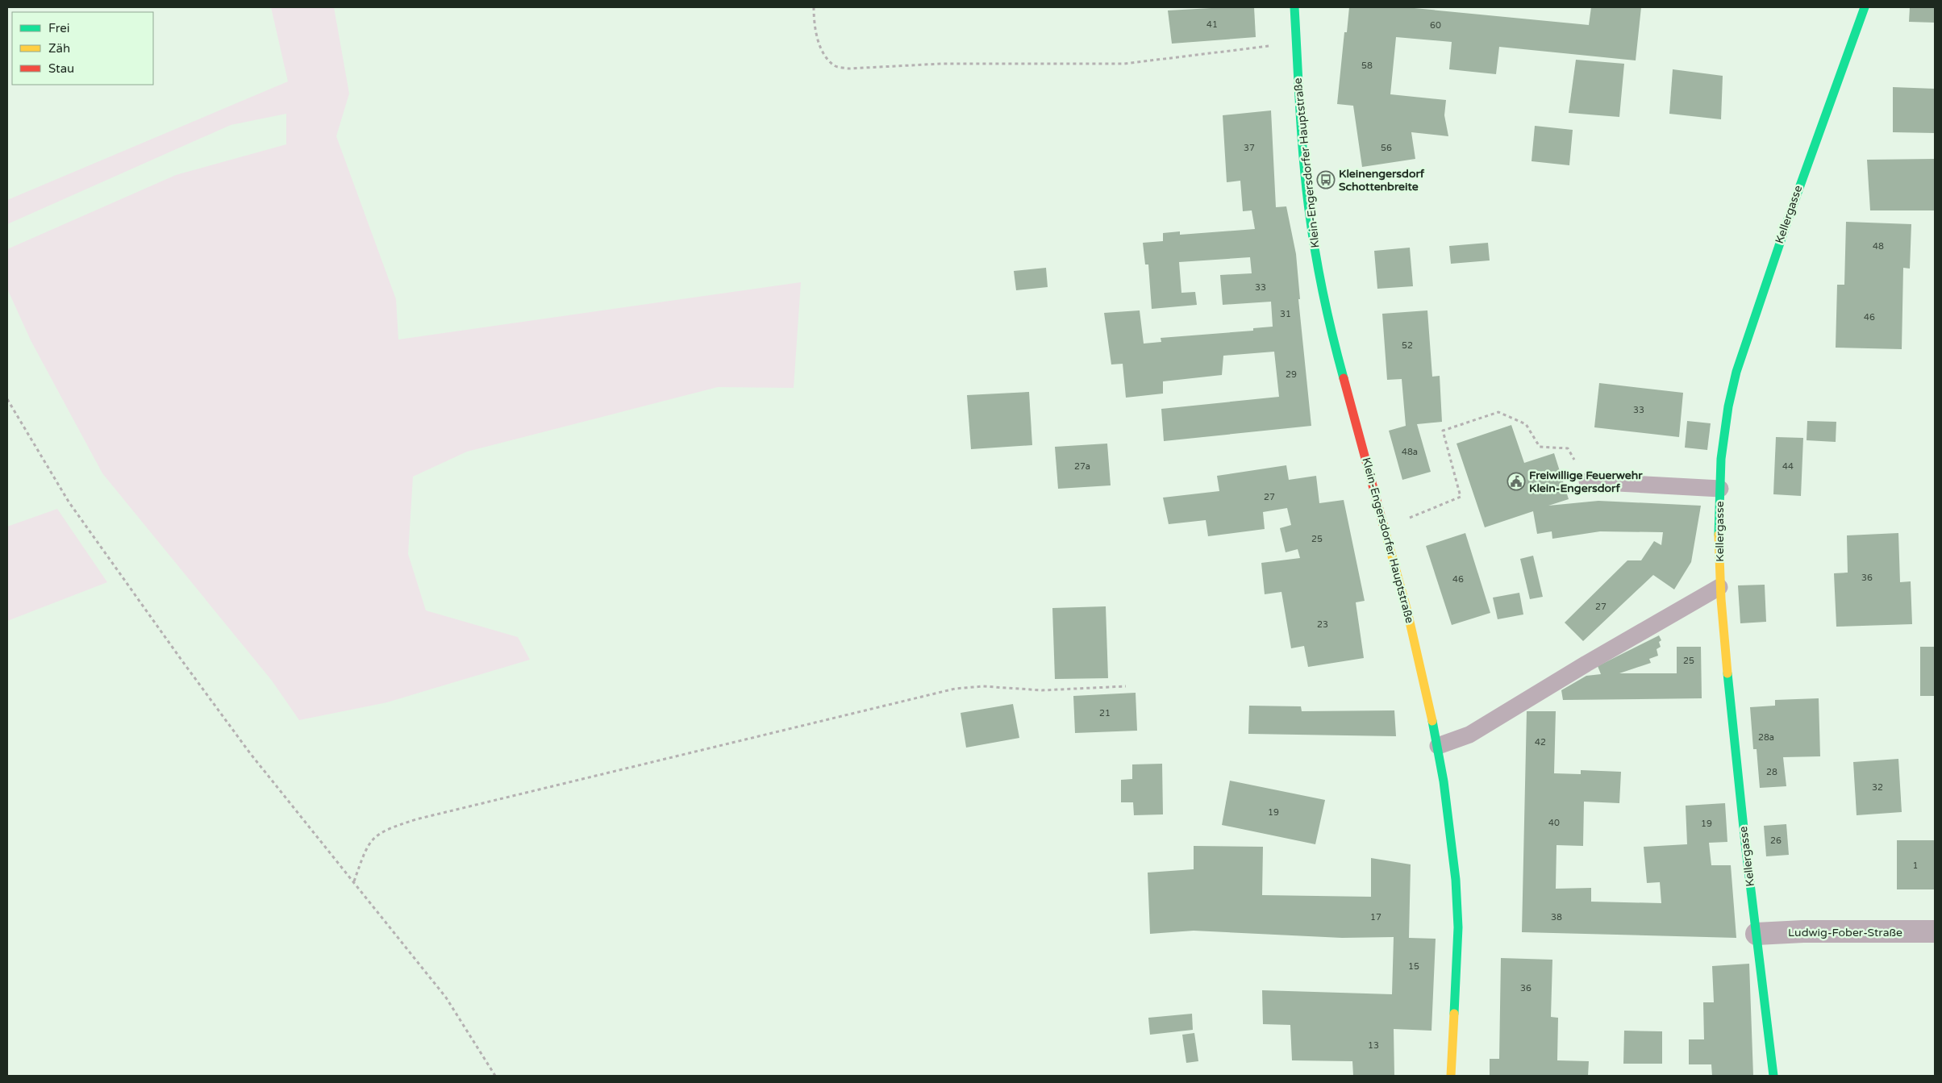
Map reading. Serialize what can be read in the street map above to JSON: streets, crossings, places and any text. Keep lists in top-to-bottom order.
{
  "streets": {
    "street": ["Klein-Engersdorfer Hauptstraße", "Kellergasse", "Ludwig-Fober-Straße"]
  },
  "crossings": [
    ["Kellergasse", "Ludwig-Fober-Straße"]
  ],
  "places": {
    "bus stop": ["Kleinengersdorf Schottenbreite"],
    "public building": ["Freiwillige Feuerwehr Klein-Engersdorf"]
  },
  "house_numbers": [
    "41",
    "60",
    "58",
    "37",
    "56",
    "48",
    "33",
    "31",
    "46",
    "52",
    "29",
    "33",
    "48a",
    "27a",
    "44",
    "27",
    "25",
    "36",
    "46",
    "27",
    "23",
    "25",
    "21",
    "28a",
    "42",
    "28",
    "32",
    "19",
    "40",
    "19",
    "26",
    "1",
    "17",
    "38",
    "15",
    "36",
    "13"
  ],
  "legend": ["Frei", "Zäh", "Stau"]
}
